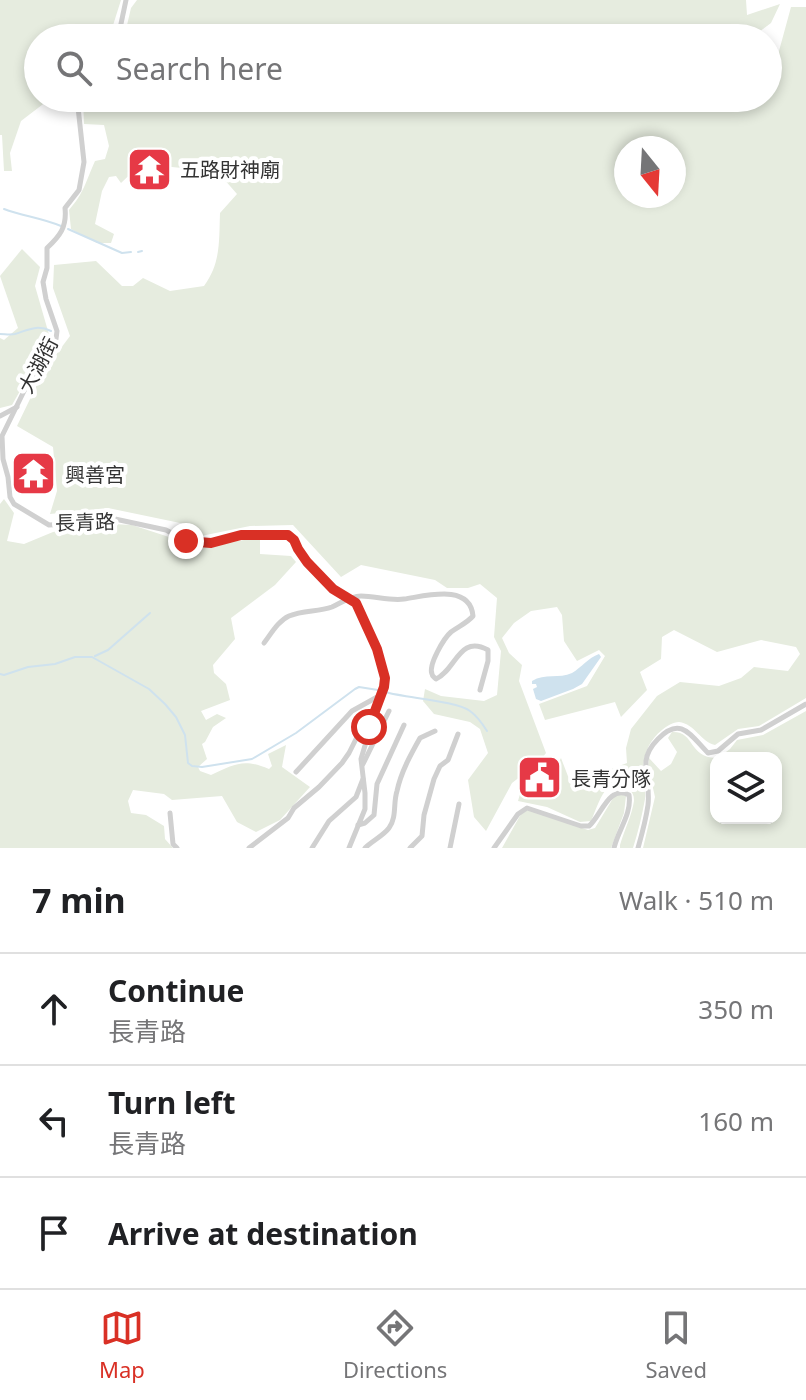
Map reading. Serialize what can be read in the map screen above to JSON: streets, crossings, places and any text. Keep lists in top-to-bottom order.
{
  "streets": {
    "street": ["大湖街", "長青路"]
  },
  "crossings": [
    ["大湖街", "長青路"]
  ],
  "places": {
    "temple": ["五路財神廟", "興善宮"],
    "public building": ["長青分隊"]
  },
  "north": "bottom",
  "page": {
    "search": "Search here",
    "heading": ["7 min", "Walk · 510 m"],
    "list": [
      ["Continue", "長青路", "350 m"],
      ["Turn left", "長青路", "160 m"],
      "Arrive at destination"
    ],
    "nav": ["Map", "Directions", "Saved"]
  }
}
